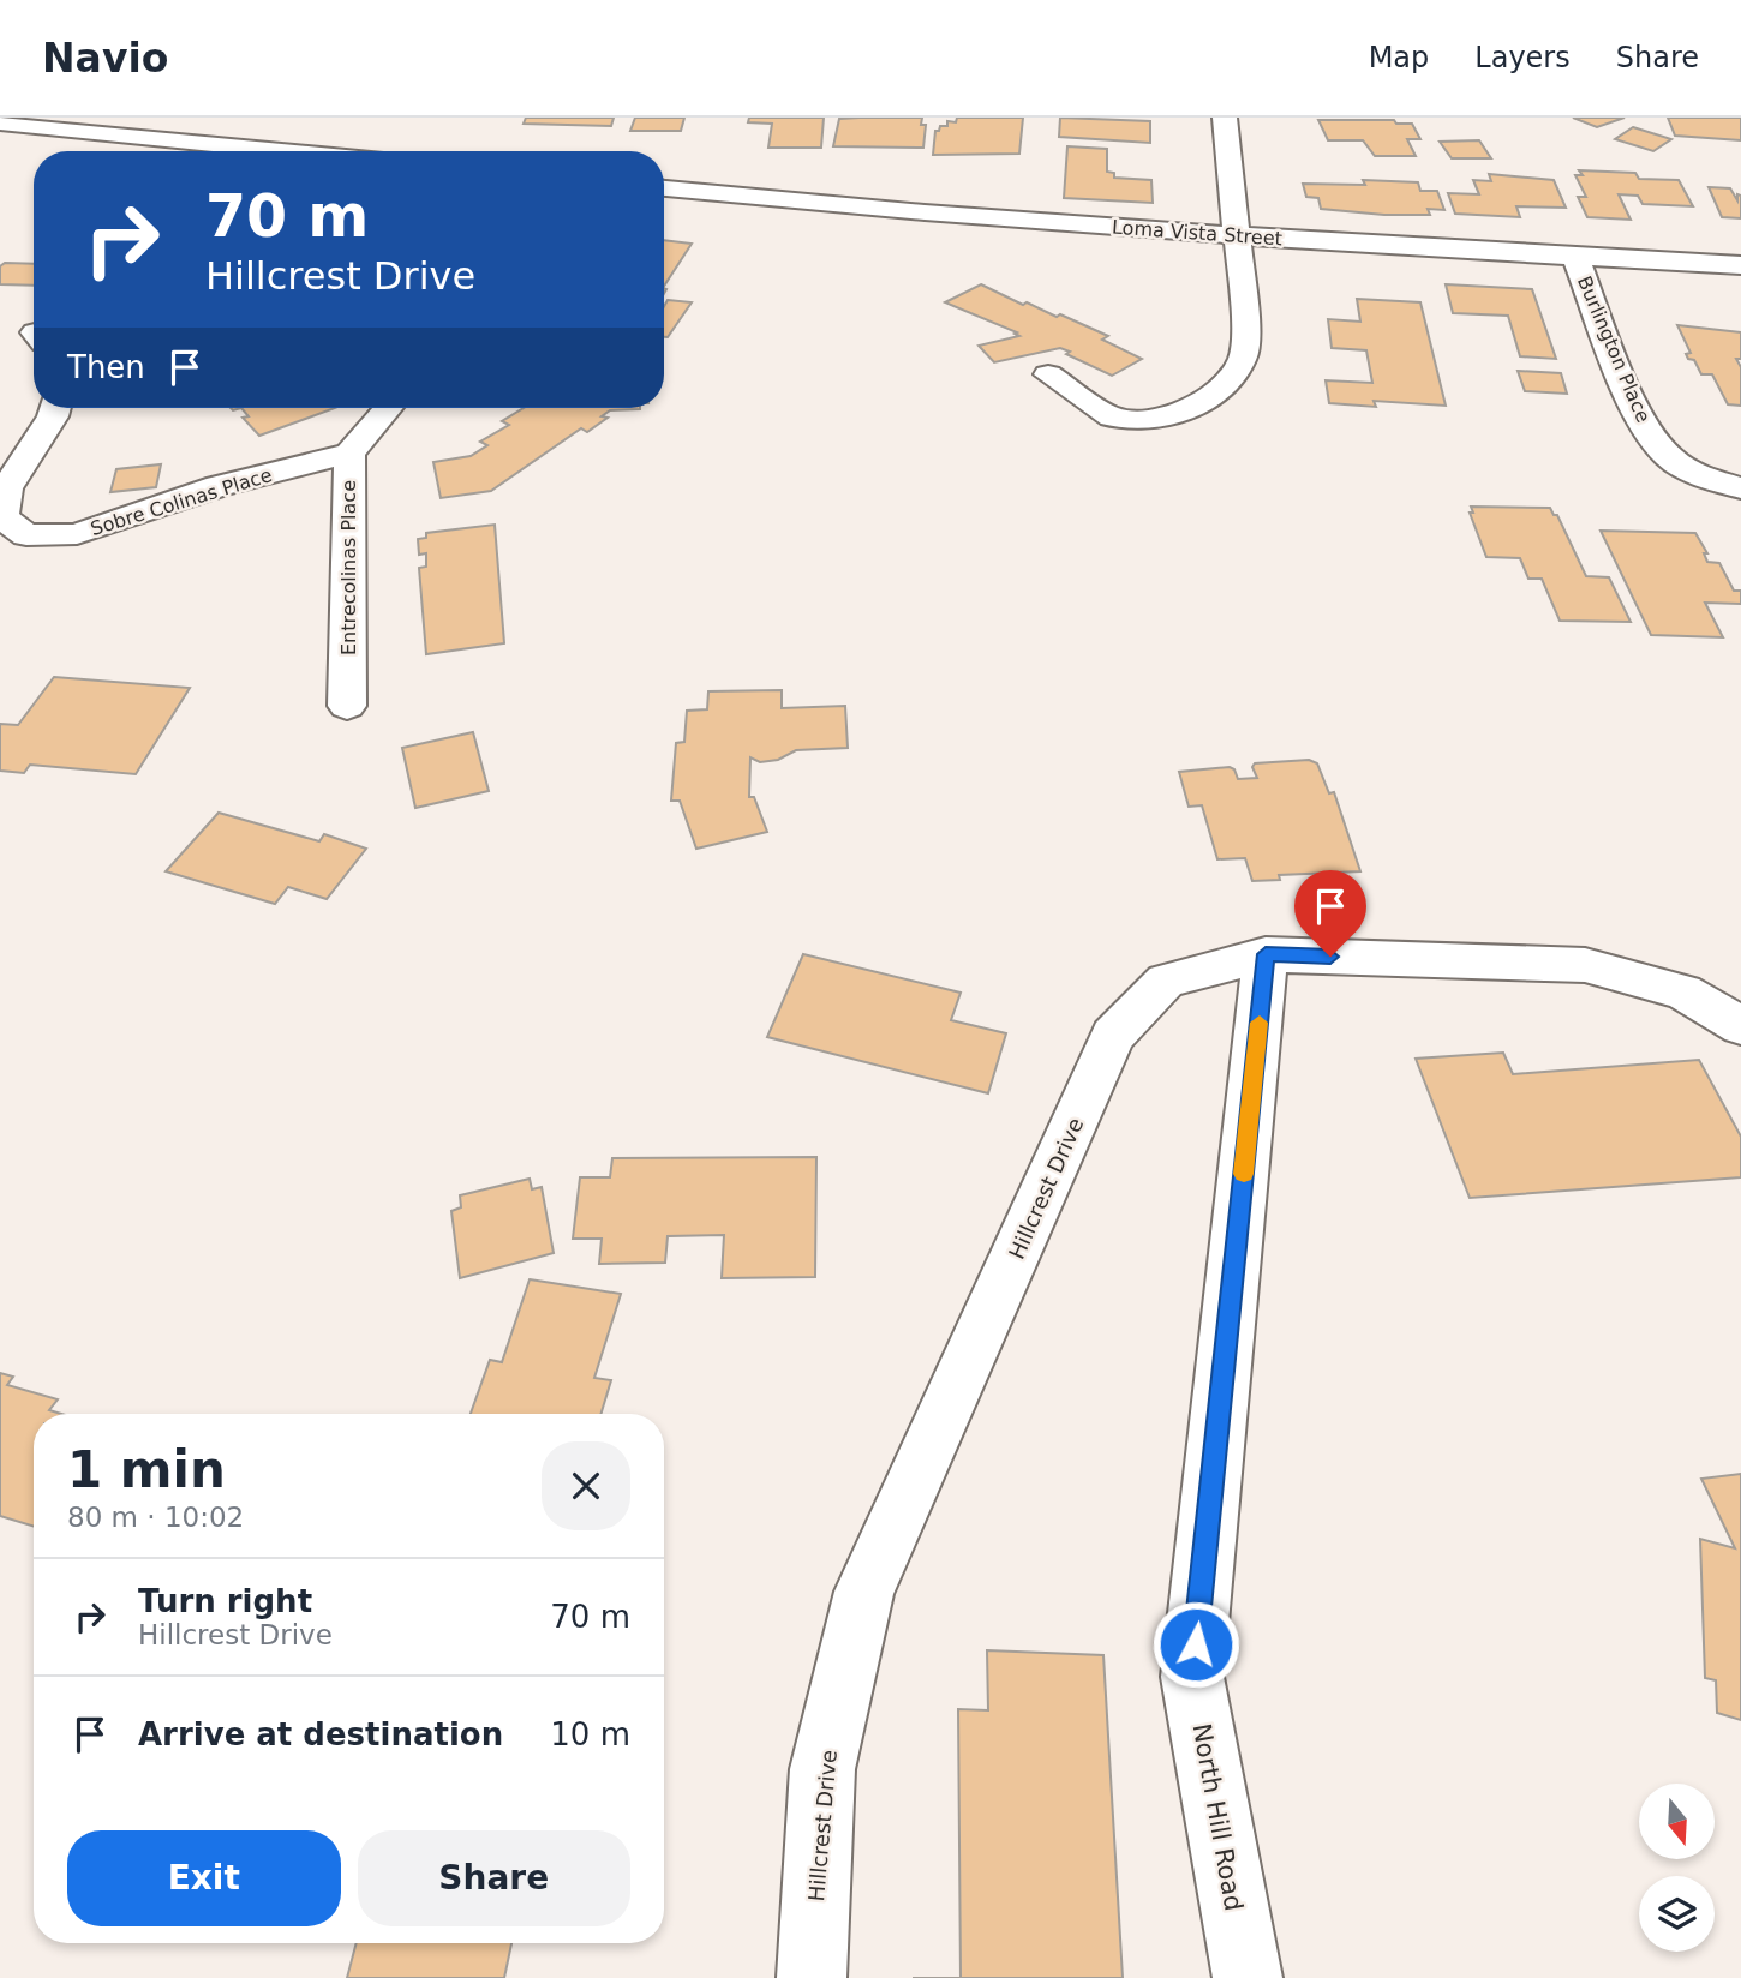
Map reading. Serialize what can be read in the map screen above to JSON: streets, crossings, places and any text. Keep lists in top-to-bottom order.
{
  "streets": {
    "street": [
      "Loma Vista Street",
      "Burlington Place",
      "Sobre Colinas Place",
      "Entrecolinas Place",
      "Hillcrest Drive",
      "North Hill Road"
    ]
  },
  "crossings": [
    ["Loma Vista Street", "Burlington Place"],
    ["Sobre Colinas Place", "Entrecolinas Place"],
    ["Hillcrest Drive", "North Hill Road"]
  ],
  "north": "bottom",
  "page": {
    "header": "Navio",
    "nav": ["Map", "Layers", "Share"],
    "turn": ["70 m", "Hillcrest Drive"],
    "then": "Then",
    "heading": ["1 min", "80 m · 10:02"],
    "list": [
      {
        "name": "Turn right",
        "note": "Hillcrest Drive",
        "value": "70 m"
      },
      {
        "name": "Arrive at destination",
        "value": "10 m"
      }
    ],
    "buttons": ["Exit", "Share"]
  }
}
